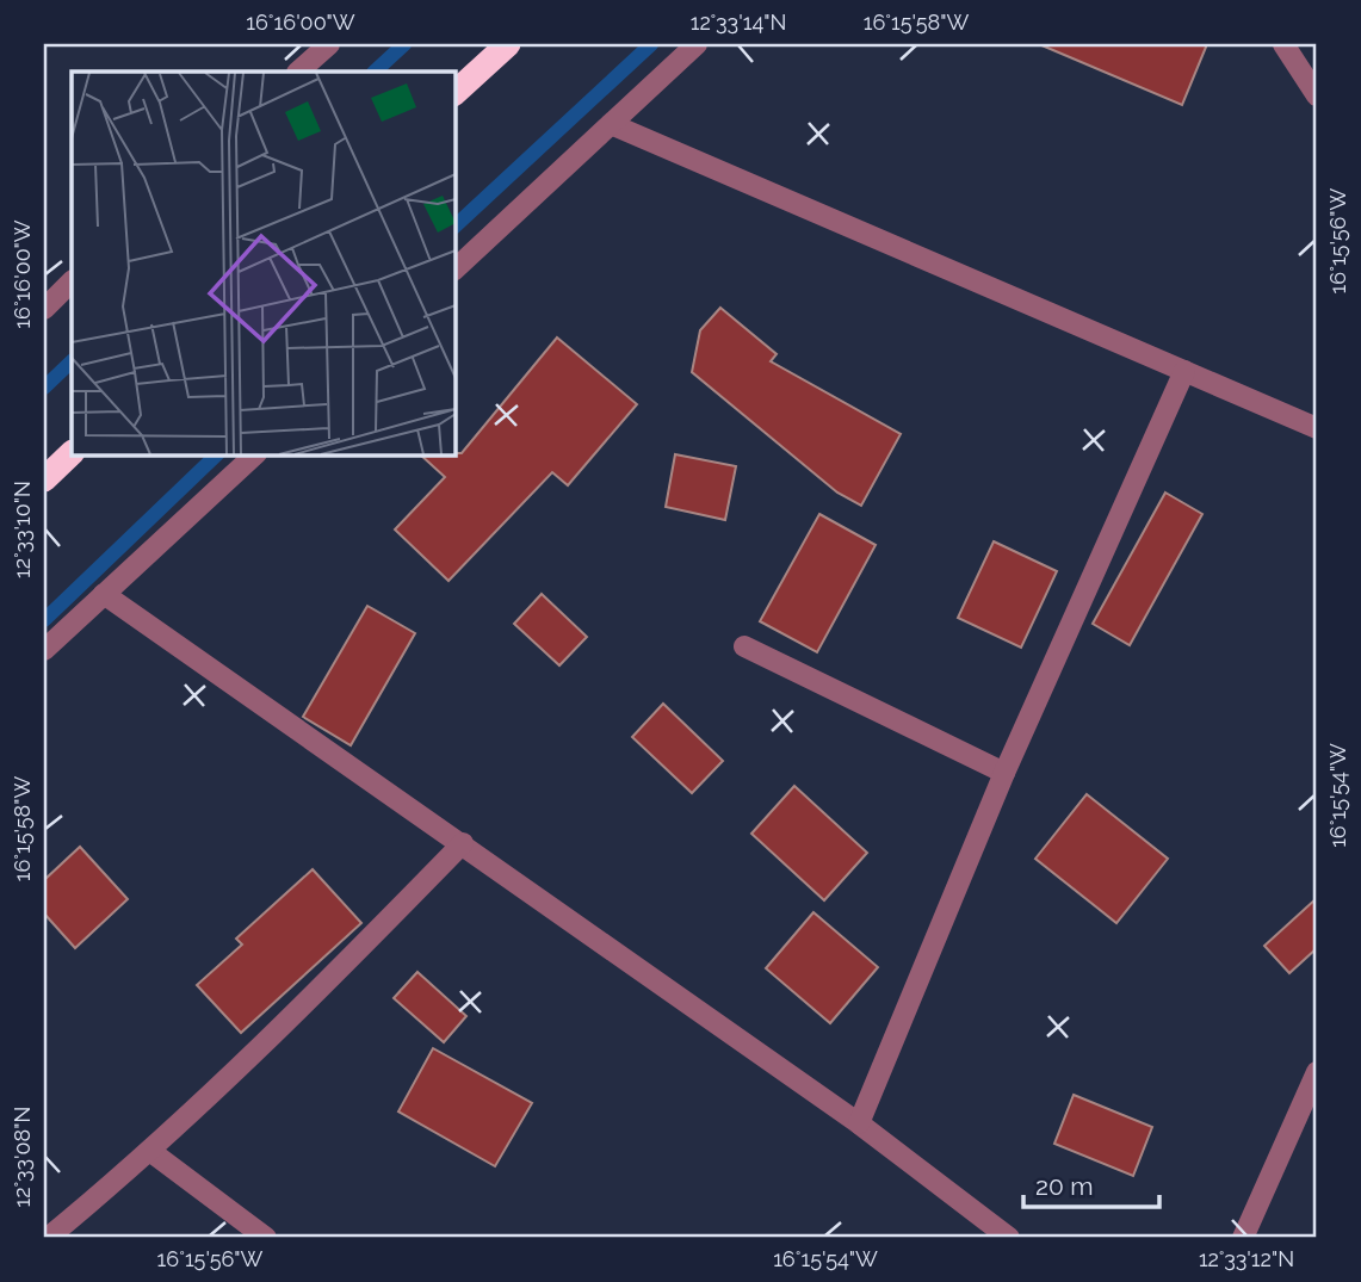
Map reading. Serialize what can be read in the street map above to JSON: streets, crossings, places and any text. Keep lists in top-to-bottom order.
{
  "scale_bar": "20 m",
  "coordinates": [
    "16°16'00\"W",
    "12°33'14\"N",
    "16°15'58\"W",
    "16°15'56\"W",
    "12°33'10\"N",
    "16°15'54\"W",
    "12°33'08\"N",
    "12°33'12\"N"
  ]
}
